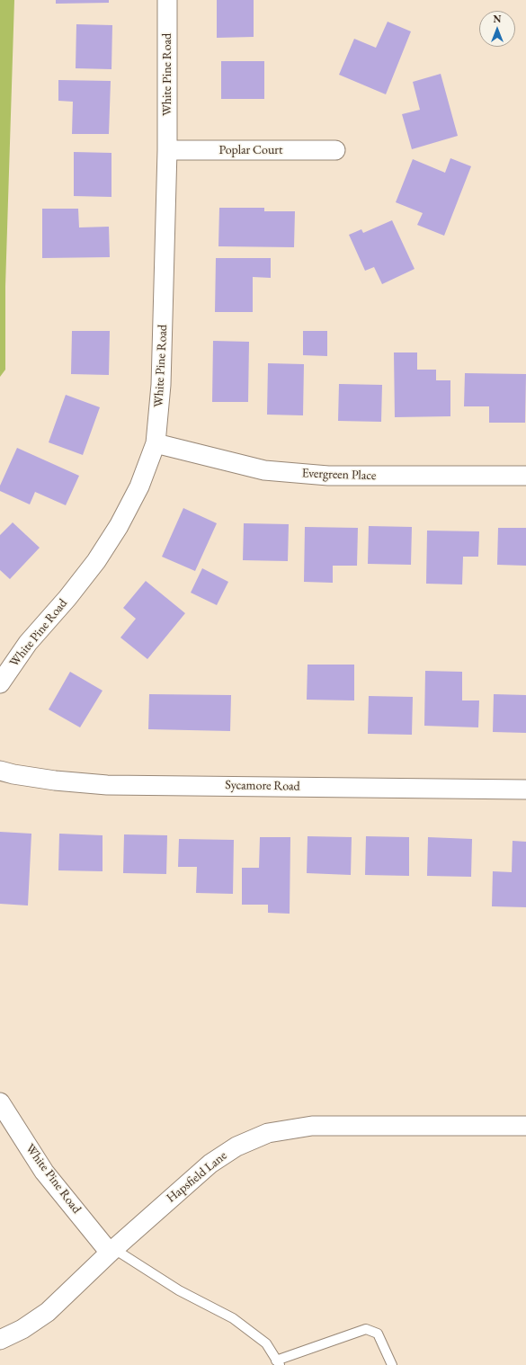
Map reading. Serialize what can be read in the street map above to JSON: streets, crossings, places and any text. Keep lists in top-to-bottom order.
{
  "streets": {
    "street": [
      "White Pine Road",
      "Poplar Court",
      "Evergreen Place",
      "Sycamore Road",
      "Hapsfield Lane"
    ]
  },
  "crossings": [
    ["White Pine Road", "Poplar Court"],
    ["White Pine Road", "Evergreen Place"],
    ["White Pine Road", "Hapsfield Lane"]
  ],
  "north": "top"
}
